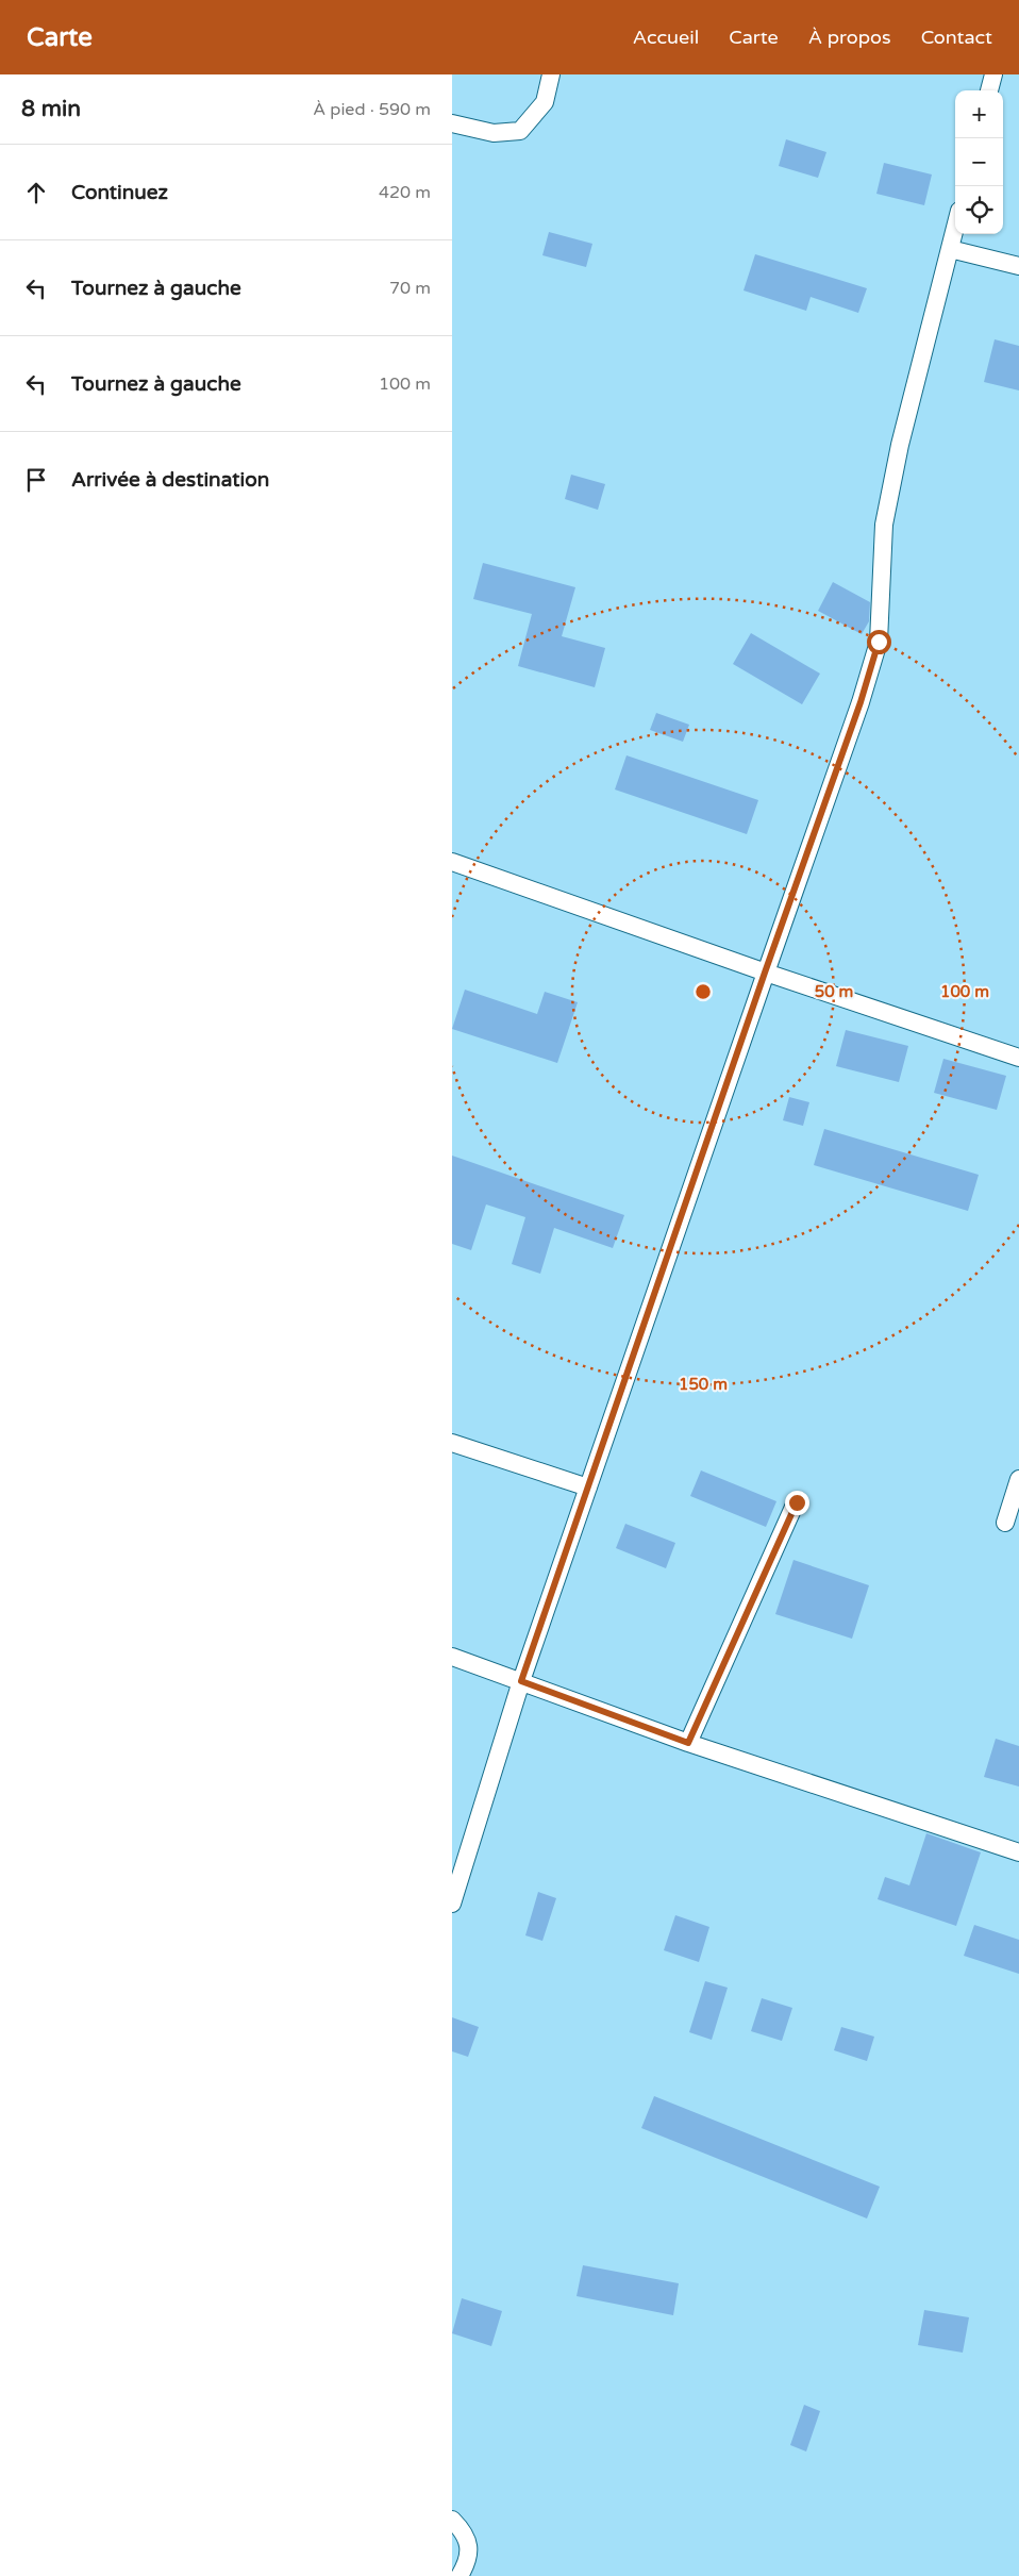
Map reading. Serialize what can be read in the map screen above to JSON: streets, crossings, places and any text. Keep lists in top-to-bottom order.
{
  "page": {
    "header": "Carte",
    "nav": [
      "Accueil",
      "Carte",
      "À propos",
      "Contact"
    ],
    "heading": ["8 min", "À pied · 590 m"],
    "map_buttons": ["+", "−"],
    "list": [
      ["Continuez", "420 m"],
      ["Tournez à gauche", "70 m"],
      ["Tournez à gauche", "100 m"],
      "Arrivée à destination"
    ]
  },
  "rings": ["50 m", "100 m", "150 m"]
}
